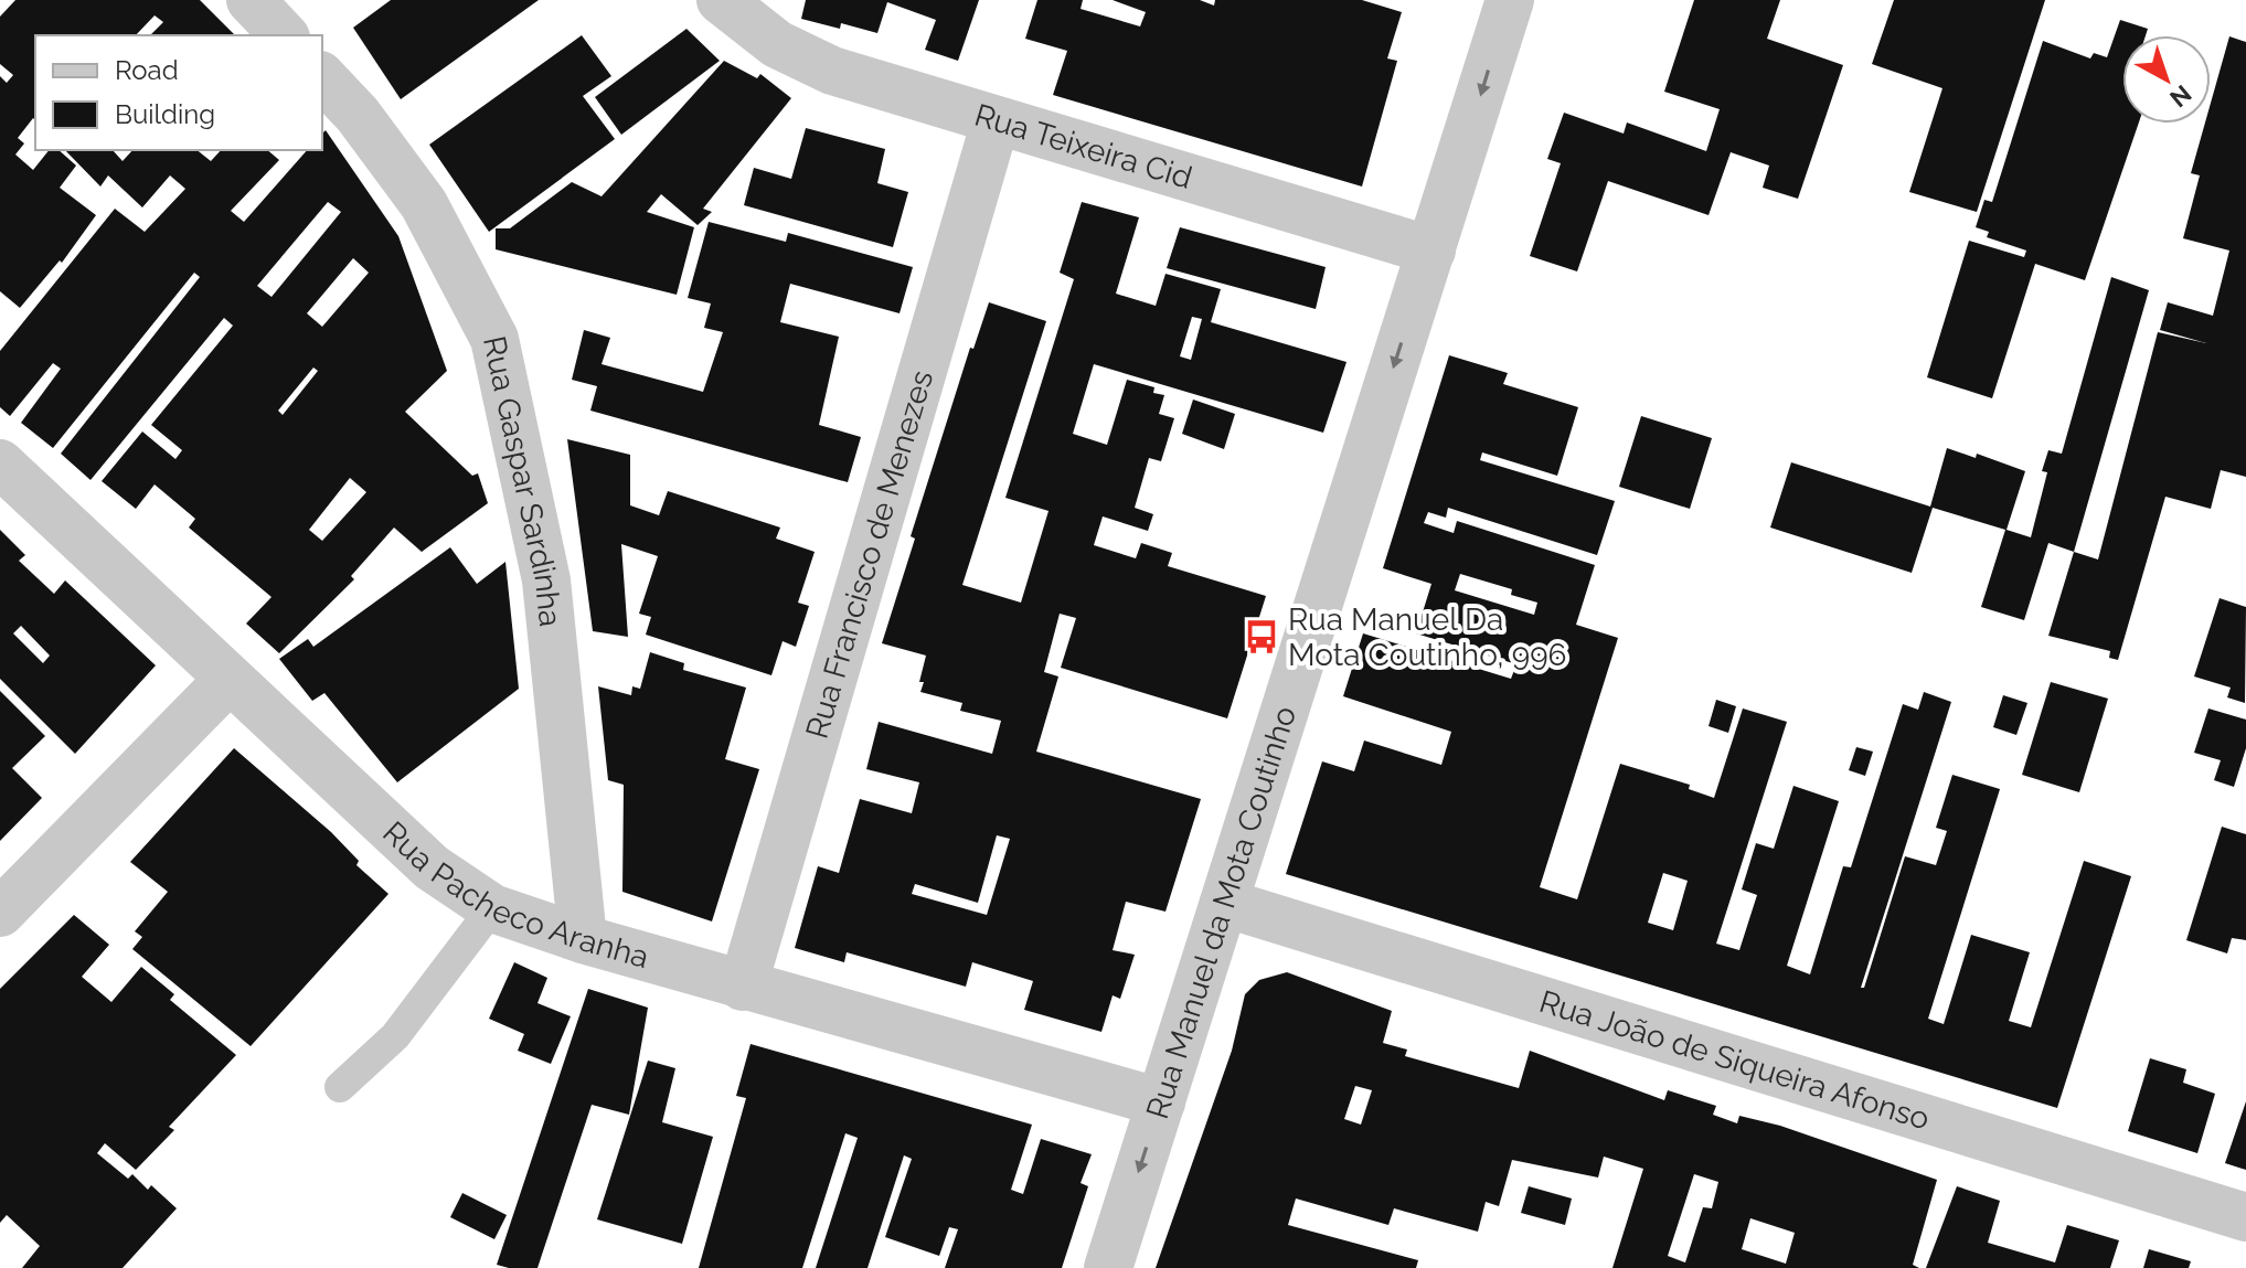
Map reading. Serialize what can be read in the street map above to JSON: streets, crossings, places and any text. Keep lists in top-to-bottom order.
{
  "streets": {
    "street": [
      "Rua Teixeira Cid",
      "Rua Gaspar Sardinha",
      "Rua Francisco de Menezes",
      "Rua Pacheco Aranha",
      "Rua Manuel da Mota Coutinho",
      "Rua João de Siqueira Afonso"
    ]
  },
  "crossings": [
    ["Rua Teixeira Cid", "Rua Francisco de Menezes"],
    ["Rua Teixeira Cid", "Rua Manuel da Mota Coutinho"],
    ["Rua Gaspar Sardinha", "Rua Pacheco Aranha"],
    ["Rua Francisco de Menezes", "Rua Pacheco Aranha"],
    ["Rua Pacheco Aranha", "Rua Manuel da Mota Coutinho"],
    ["Rua Manuel da Mota Coutinho", "Rua João de Siqueira Afonso"]
  ],
  "one_way": ["Rua Manuel da Mota Coutinho"],
  "places": {
    "bus stop": ["Rua Manuel Da Mota Coutinho, 996"]
  },
  "legend": ["Road", "Building"],
  "north": "bottom right"
}
